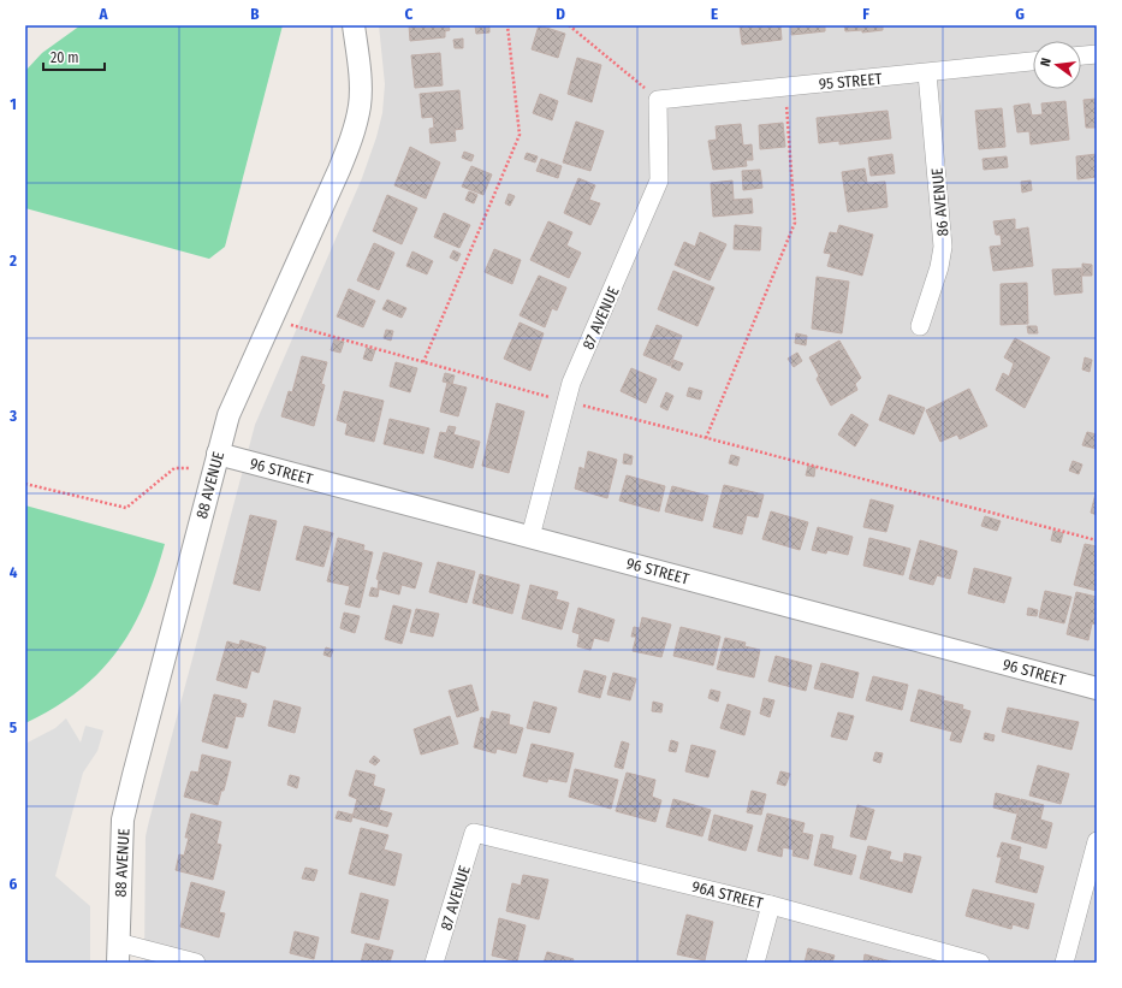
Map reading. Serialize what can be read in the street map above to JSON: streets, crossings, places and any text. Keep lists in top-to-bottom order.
{
  "streets": {
    "street": [
      "95 STREET",
      "86 AVENUE",
      "87 AVENUE",
      "96 STREET",
      "88 AVENUE",
      "96A STREET"
    ]
  },
  "crossings": [
    ["95 STREET", "86 AVENUE"],
    ["95 STREET", "87 AVENUE"],
    ["87 AVENUE", "96 STREET"],
    ["87 AVENUE", "96A STREET"],
    ["96 STREET", "88 AVENUE"]
  ],
  "scale_bar": "20 m",
  "north": "left",
  "grid": {
    "columns": [
      "A",
      "B",
      "C",
      "D",
      "E",
      "F",
      "G"
    ],
    "rows": [
      "1",
      "2",
      "3",
      "4",
      "5",
      "6"
    ]
  }
}
